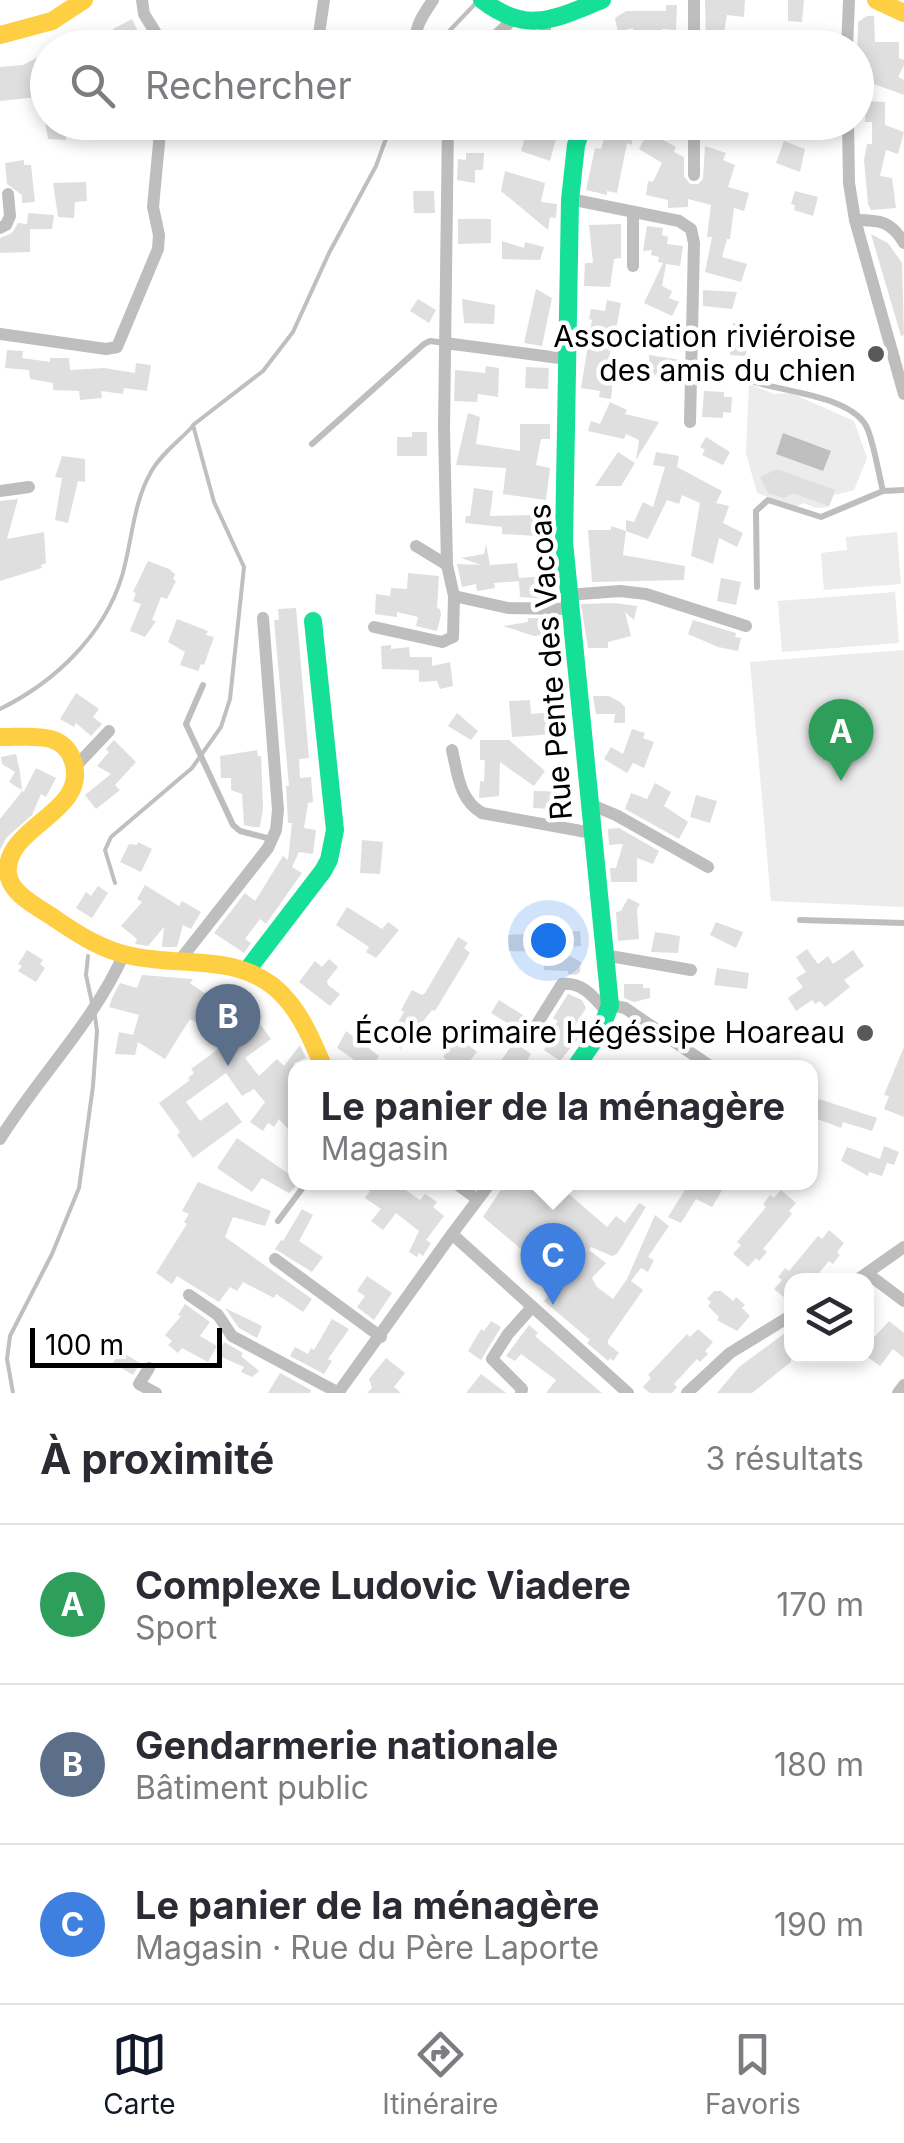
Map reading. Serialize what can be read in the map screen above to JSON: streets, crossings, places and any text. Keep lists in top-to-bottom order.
{
  "streets": {
    "street": ["Rue Pente des Vacoas"]
  },
  "places": ["Association riviéroise des amis du chien", "École primaire Hégéssipe Hoareau"],
  "scale_bar": "100 m",
  "page": {
    "search": "Rechercher",
    "pins": ["A", "B", "C"],
    "popup": ["Le panier de la ménagère", "Magasin"],
    "scale": "100 m",
    "heading": ["À proximité", "3 résultats"],
    "list": [
      {
        "mark": "A",
        "name": "Complexe Ludovic Viadere",
        "note": "Sport",
        "value": "170 m"
      },
      {
        "mark": "B",
        "name": "Gendarmerie nationale",
        "note": "Bâtiment public",
        "value": "180 m"
      },
      {
        "mark": "C",
        "name": "Le panier de la ménagère",
        "note": "Magasin · Rue du Père Laporte",
        "value": "190 m"
      }
    ],
    "nav": ["Carte", "Itinéraire", "Favoris"]
  }
}
